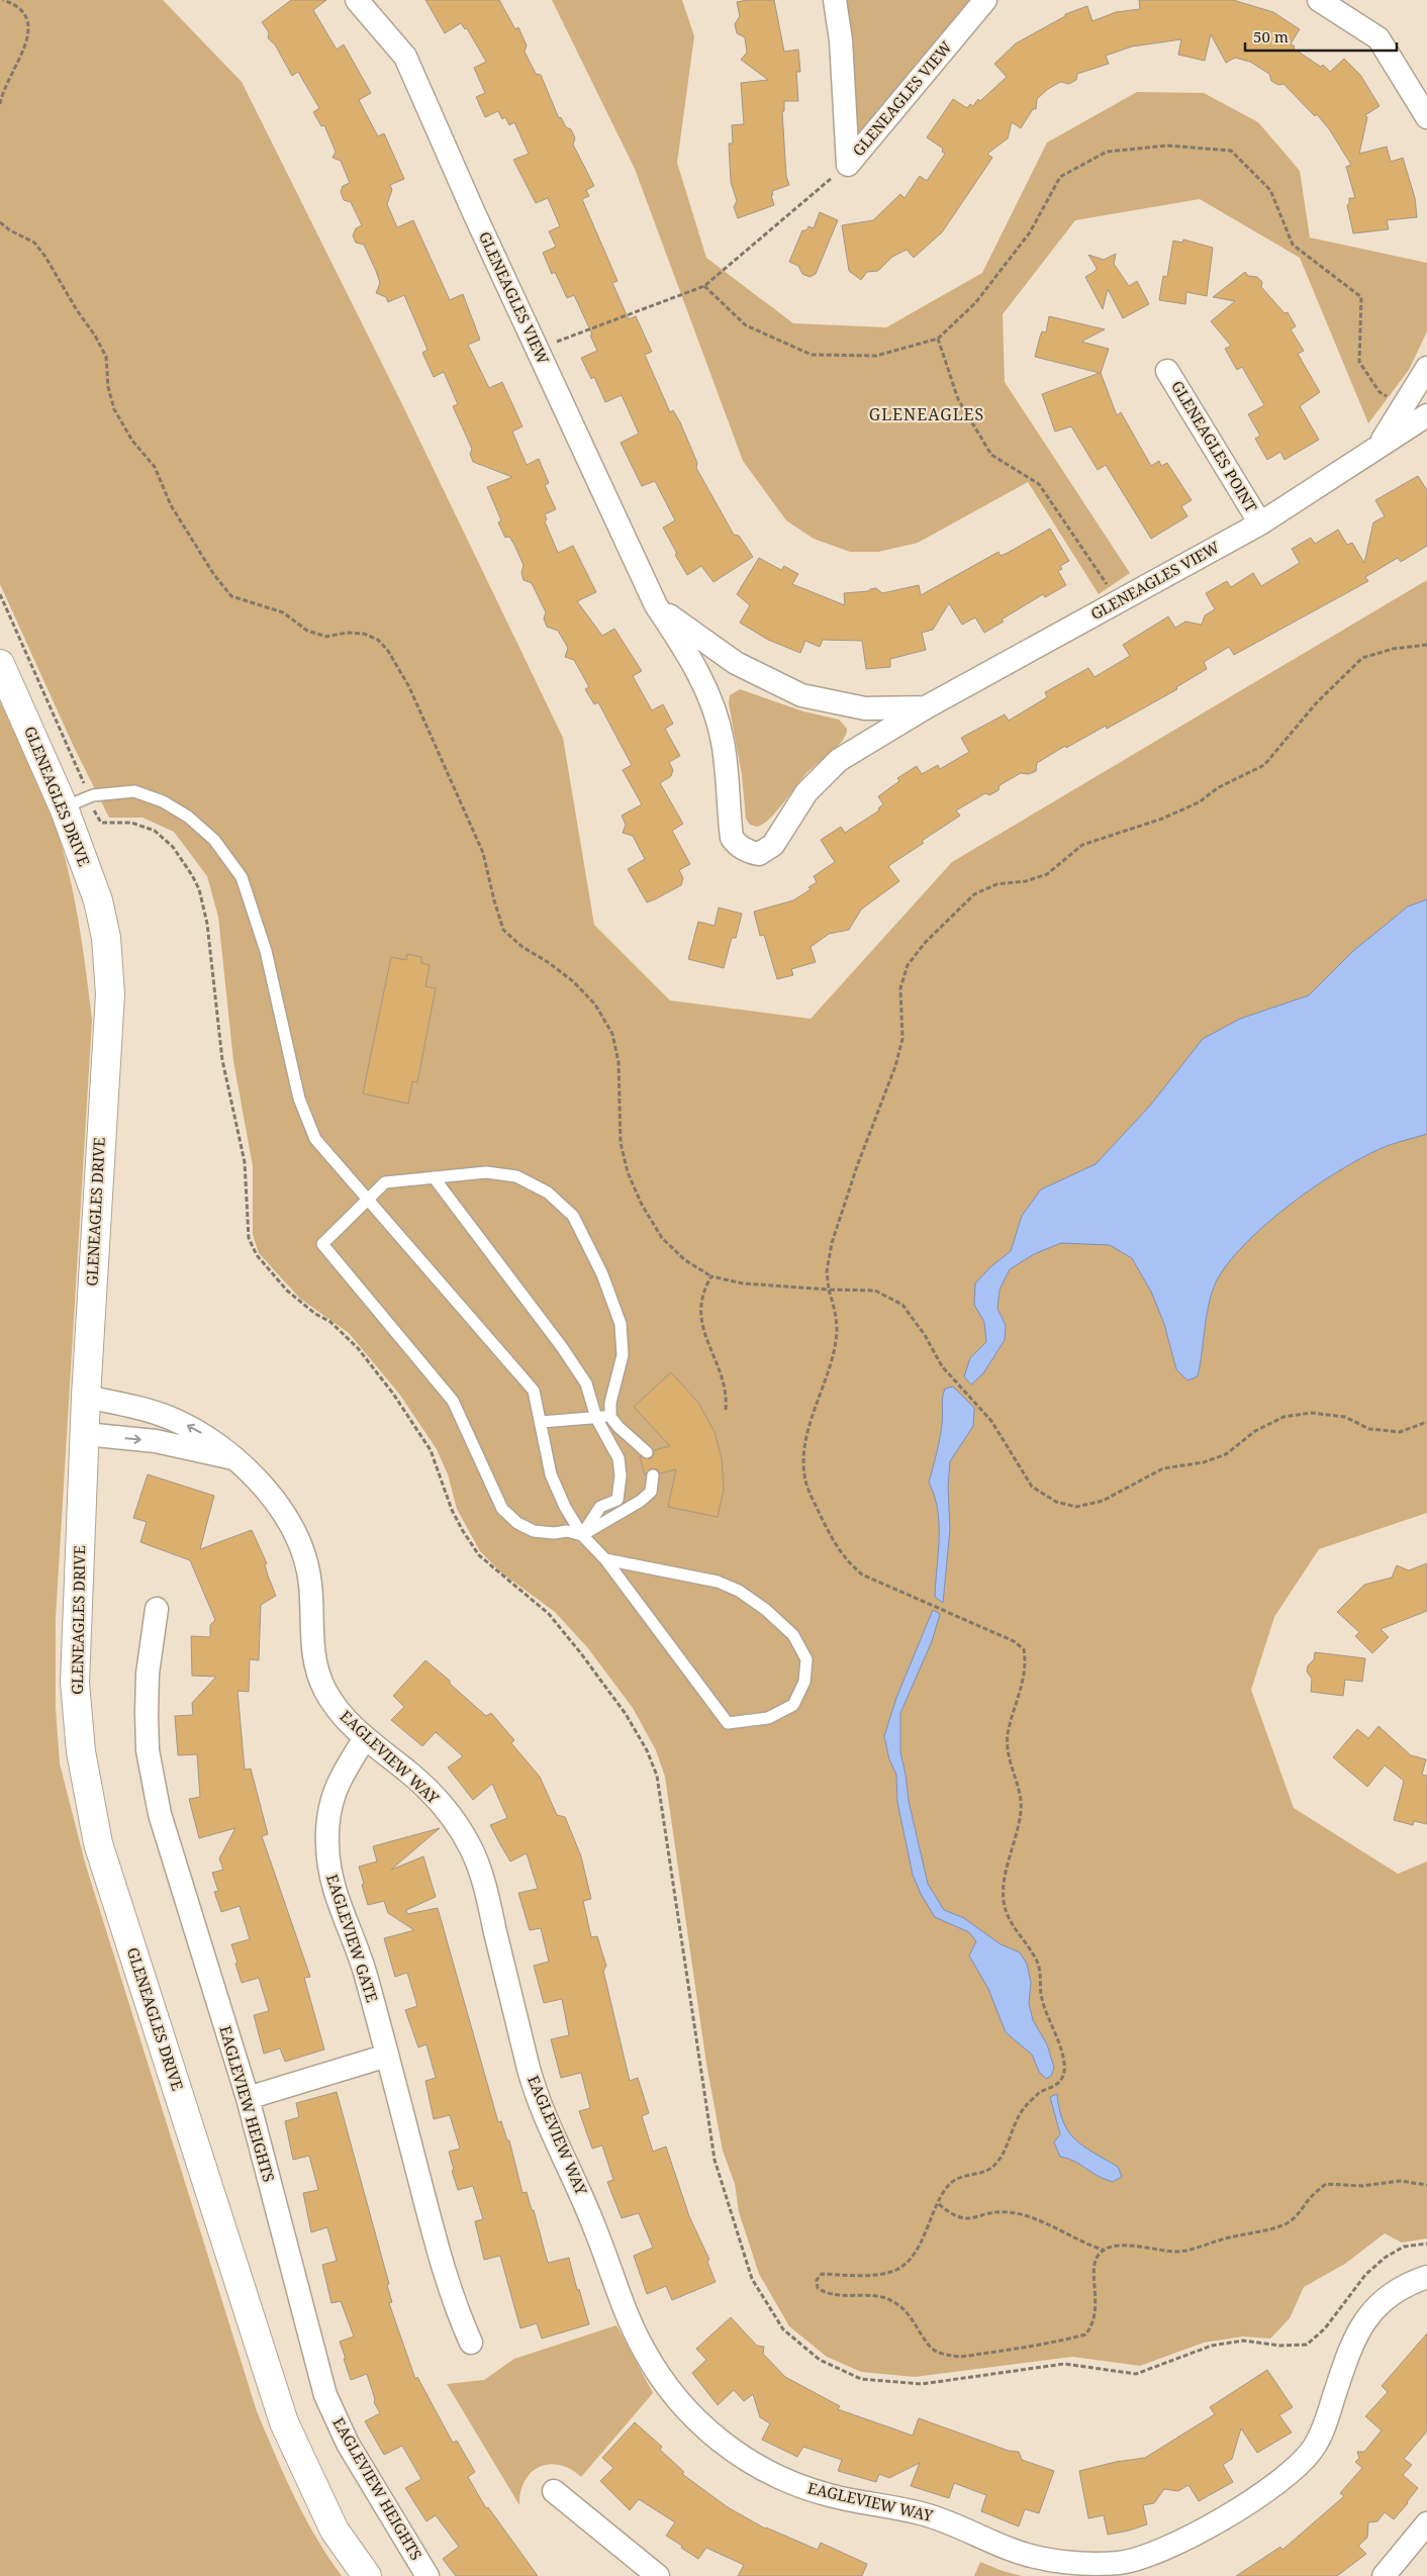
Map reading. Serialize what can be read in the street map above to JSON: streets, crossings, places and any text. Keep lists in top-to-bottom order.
{
  "streets": {
    "street": [
      "GLENEAGLES VIEW",
      "GLENEAGLES POINT",
      "GLENEAGLES DRIVE",
      "EAGLEVIEW WAY",
      "EAGLEVIEW GATE",
      "EAGLEVIEW HEIGHTS"
    ]
  },
  "crossings": [
    ["GLENEAGLES VIEW", "GLENEAGLES POINT"],
    ["GLENEAGLES DRIVE", "EAGLEVIEW WAY"],
    ["EAGLEVIEW WAY", "EAGLEVIEW GATE"]
  ],
  "districts": ["GLENEAGLES"],
  "scale_bar": "50 m"
}
